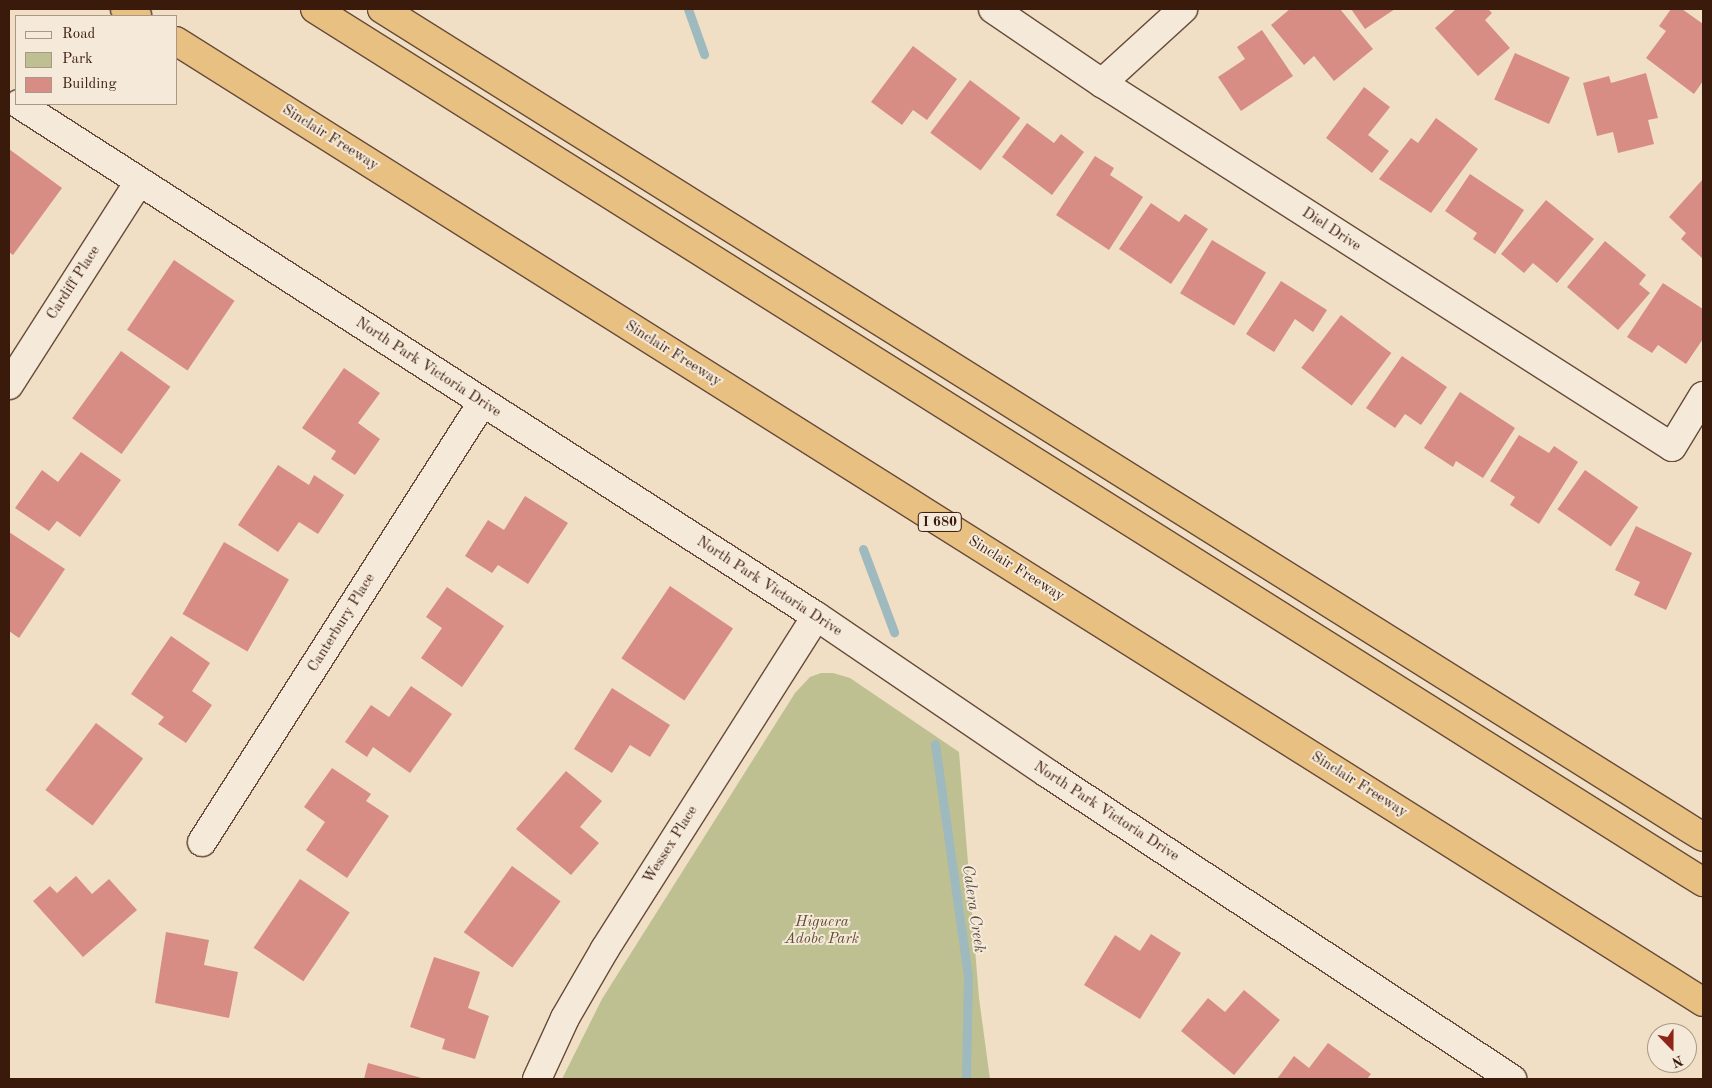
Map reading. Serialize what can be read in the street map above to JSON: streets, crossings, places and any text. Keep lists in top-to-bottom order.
{
  "streets": {
    "highway": ["Sinclair Freeway", "I 680"],
    "street": [
      "Diel Drive",
      "Cardiff Place",
      "North Park Victoria Drive",
      "Canterbury Place",
      "Wessex Place"
    ]
  },
  "crossings": [
    ["Cardiff Place", "North Park Victoria Drive"],
    ["North Park Victoria Drive", "Canterbury Place"],
    ["North Park Victoria Drive", "Wessex Place"]
  ],
  "water": ["Calera Creek"],
  "parks": ["Higuera Adobe Park"],
  "legend": ["Road", "Park", "Building"],
  "north": "bottom"
}
